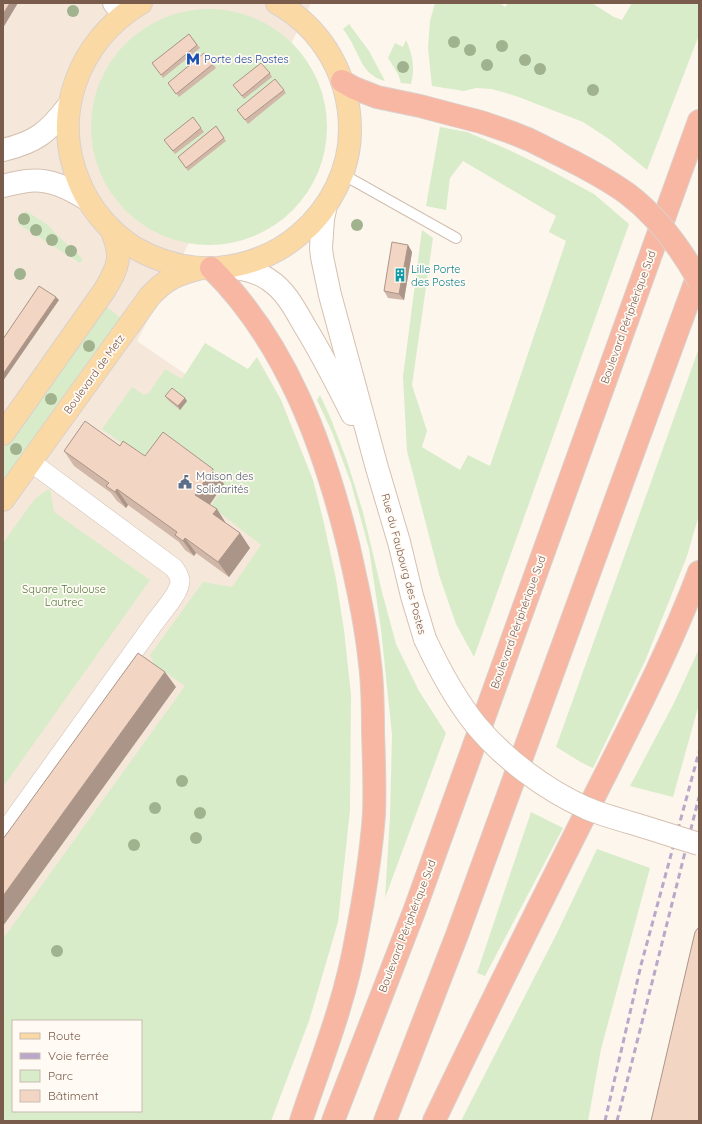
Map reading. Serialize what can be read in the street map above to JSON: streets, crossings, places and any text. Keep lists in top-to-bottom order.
{
  "streets": {
    "highway": ["Boulevard Périphérique Sud"],
    "main road": ["Boulevard de Metz", "Rue du Faubourg des Postes"]
  },
  "crossings": [
    ["Boulevard de Metz", "Rue du Faubourg des Postes"]
  ],
  "parks": ["Square Toulouse Lautrec"],
  "places": {
    "metro station": ["Porte des Postes"],
    "building": ["Lille Porte des Postes"],
    "public building": ["Maison des Solidarités"]
  },
  "legend": [
    "Route",
    "Voie ferrée",
    "Parc",
    "Bâtiment"
  ]
}
